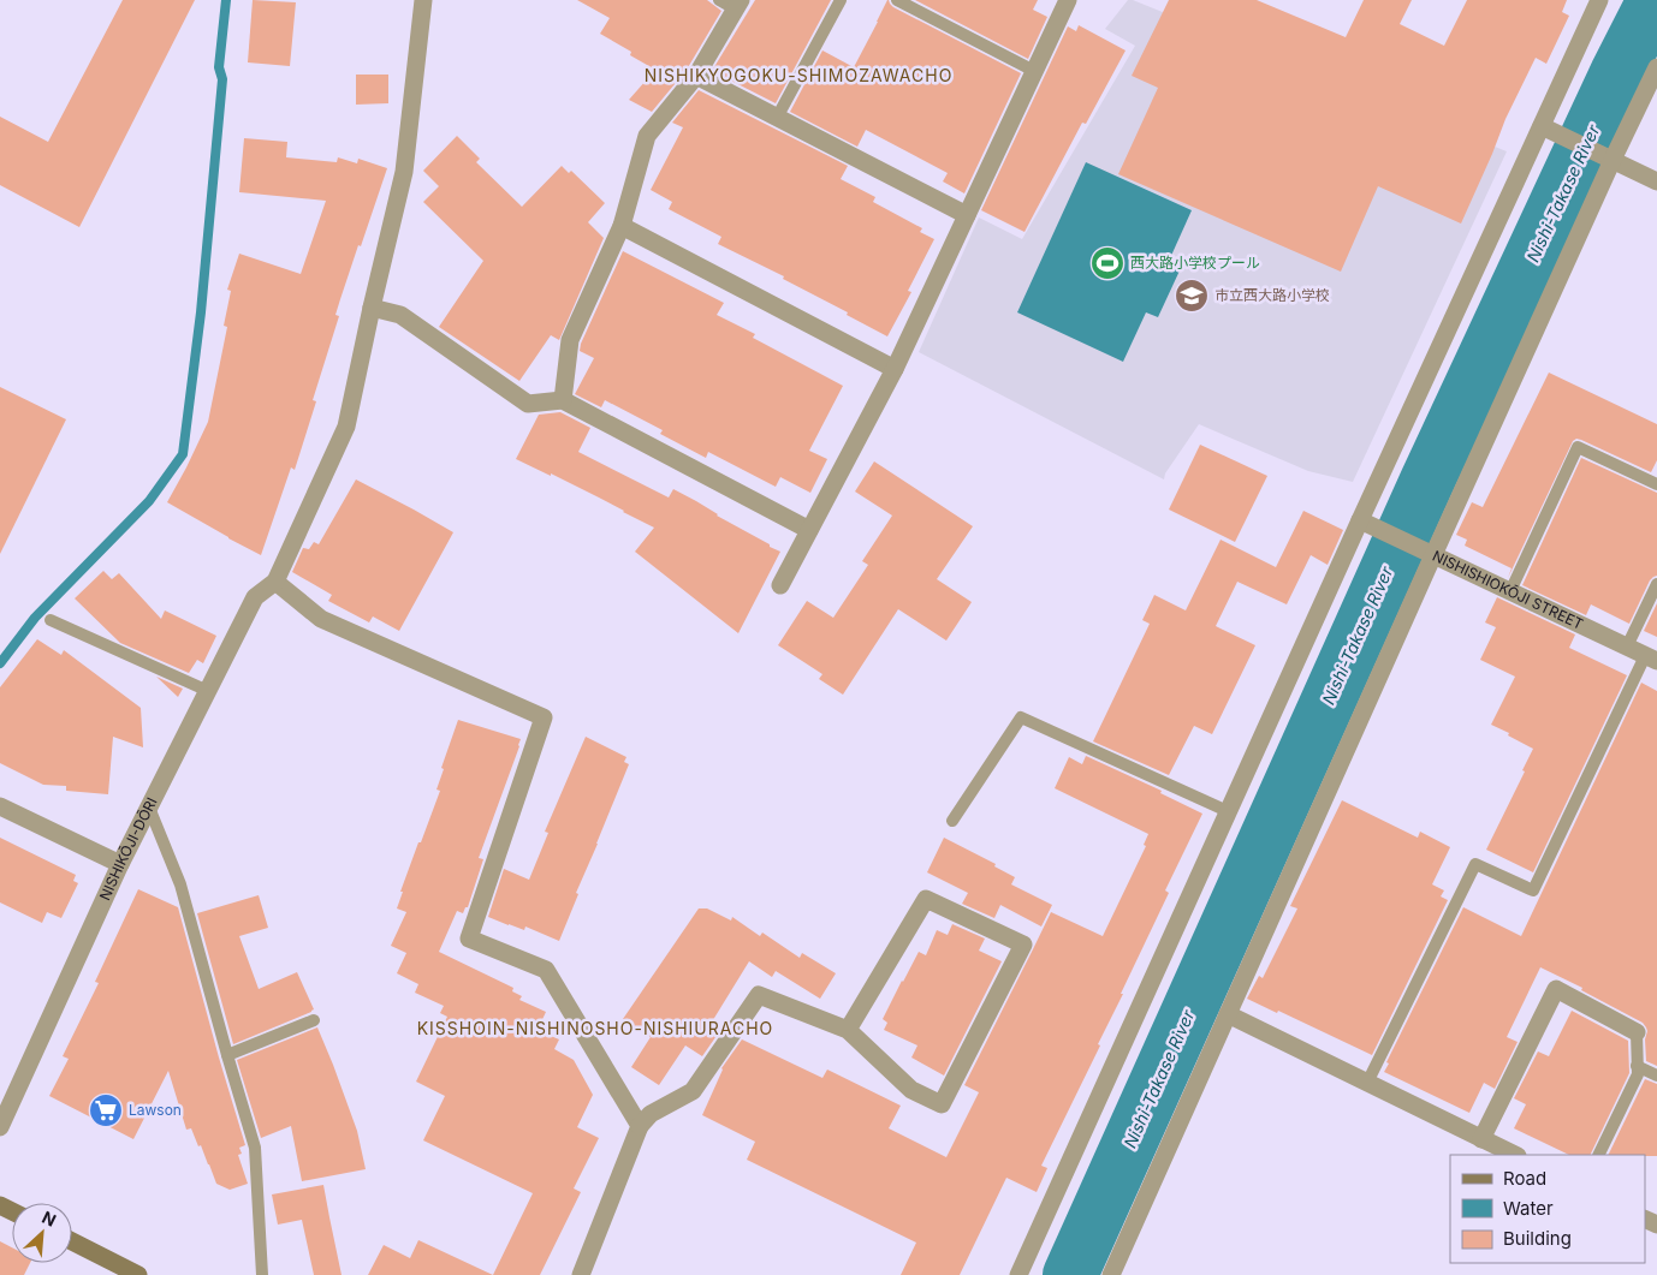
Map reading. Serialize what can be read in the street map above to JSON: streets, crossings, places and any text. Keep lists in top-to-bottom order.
{
  "streets": {
    "street": ["NISHISHIOKŌJI STREET", "NISHIKŌJI-DŌRI"]
  },
  "districts": ["NISHIKYOGOKU-SHIMOZAWACHO", "KISSHOIN-NISHINOSHO-NISHIURACHO"],
  "water": ["Nishi-Takase River"],
  "places": {
    "sports": ["西大路小学校プール"],
    "school or university": ["市立西大路小学校"],
    "supermarket": ["Lawson"]
  },
  "legend": ["Road", "Water", "Building"],
  "north": "top right"
}
